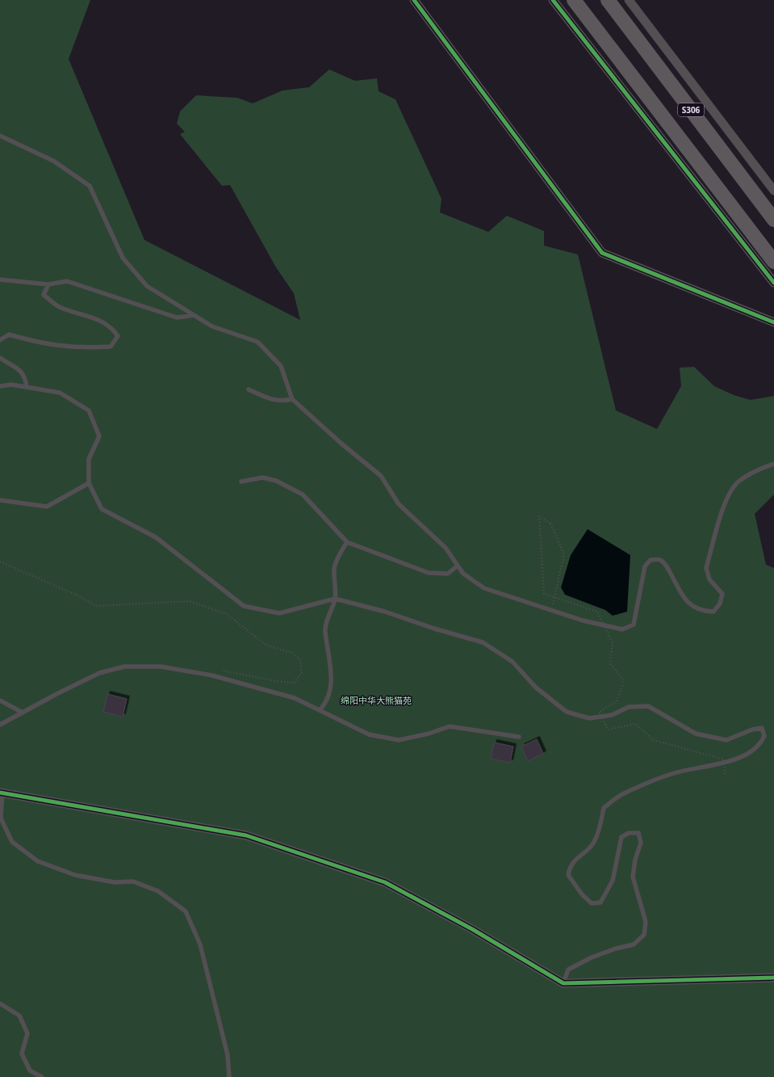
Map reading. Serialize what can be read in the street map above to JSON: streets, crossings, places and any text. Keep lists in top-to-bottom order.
{
  "streets": {
    "main road": ["S306"]
  },
  "parks": ["绵阳中华大熊猫苑"]
}
